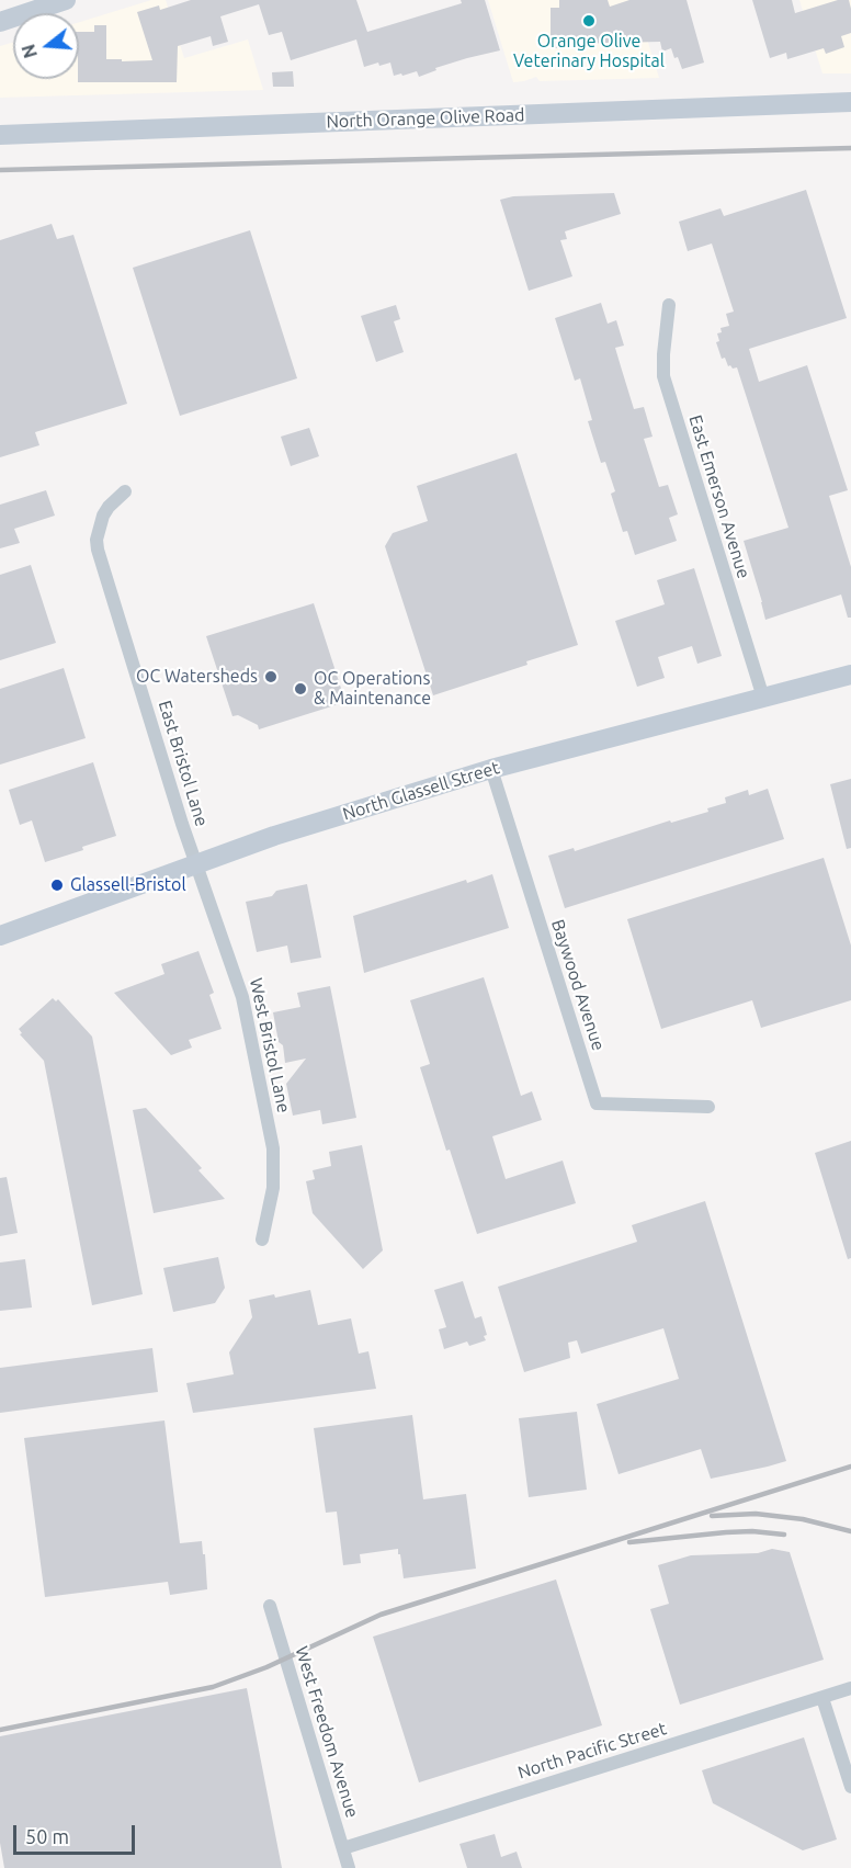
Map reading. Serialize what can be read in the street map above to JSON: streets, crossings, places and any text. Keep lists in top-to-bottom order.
{
  "streets": {
    "street": [
      "North Orange Olive Road",
      "East Emerson Avenue",
      "East Bristol Lane",
      "North Glassell Street",
      "Baywood Avenue",
      "West Bristol Lane",
      "West Freedom Avenue",
      "North Pacific Street"
    ]
  },
  "crossings": [
    ["East Emerson Avenue", "North Glassell Street"],
    ["East Bristol Lane", "North Glassell Street"],
    ["East Bristol Lane", "West Bristol Lane"],
    ["North Glassell Street", "Baywood Avenue"],
    ["North Glassell Street", "West Bristol Lane"],
    ["West Freedom Avenue", "North Pacific Street"]
  ],
  "places": [
    "Orange Olive Veterinary Hospital",
    "OC Watersheds",
    "OC Operations & Maintenance",
    "Glassell-Bristol"
  ],
  "scale_bar": "50 m",
  "north": "left"
}
